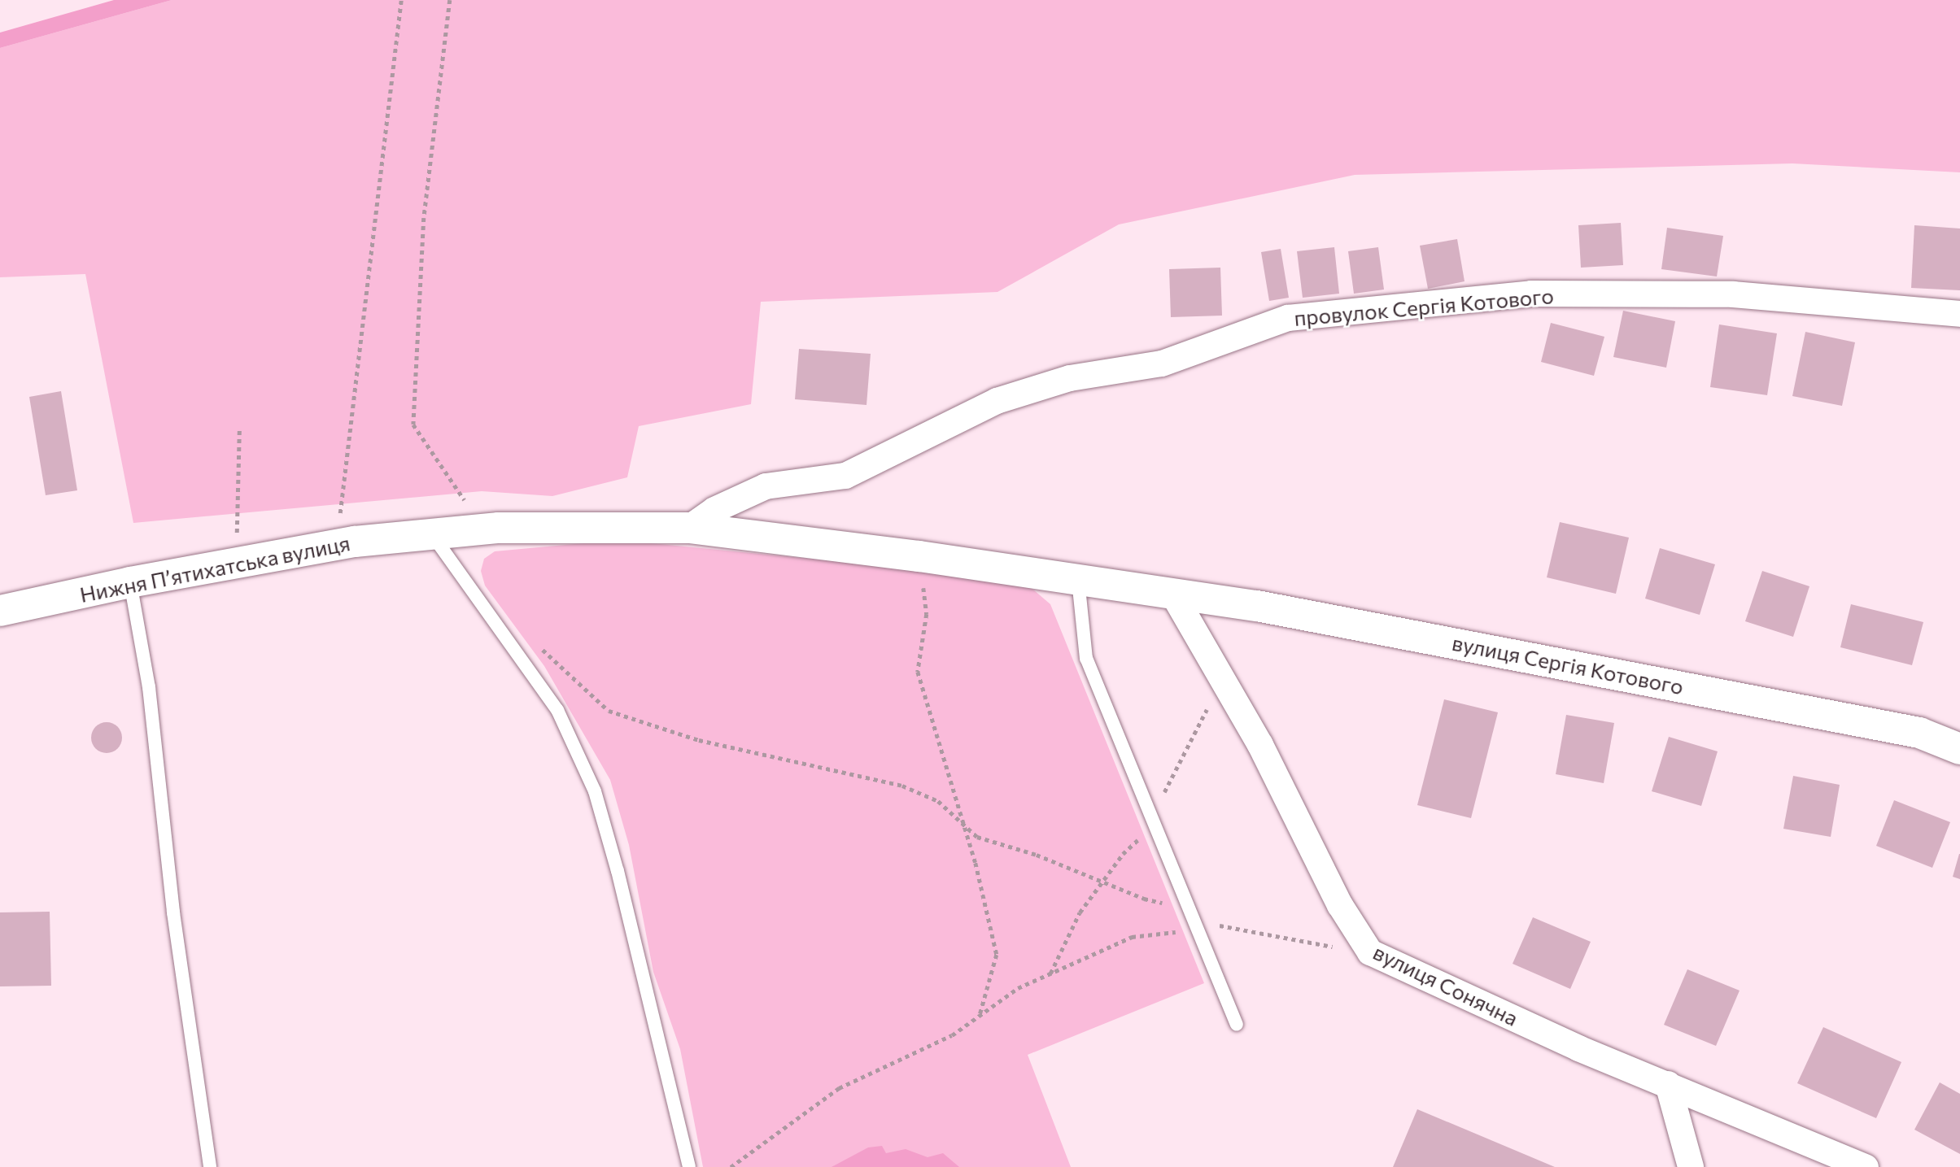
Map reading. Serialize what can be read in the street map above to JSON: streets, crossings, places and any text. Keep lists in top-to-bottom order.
{
  "streets": {
    "street": [
      "провулок Сергія Котового",
      "Нижня Пʼятихатська вулиця",
      "вулиця Сергія Котового",
      "вулиця Сонячна"
    ]
  },
  "crossings": [
    ["провулок Сергія Котового", "Нижня Пʼятихатська вулиця"],
    ["провулок Сергія Котового", "вулиця Сергія Котового"],
    ["Нижня Пʼятихатська вулиця", "вулиця Сергія Котового"],
    ["вулиця Сергія Котового", "вулиця Сонячна"]
  ]
}
